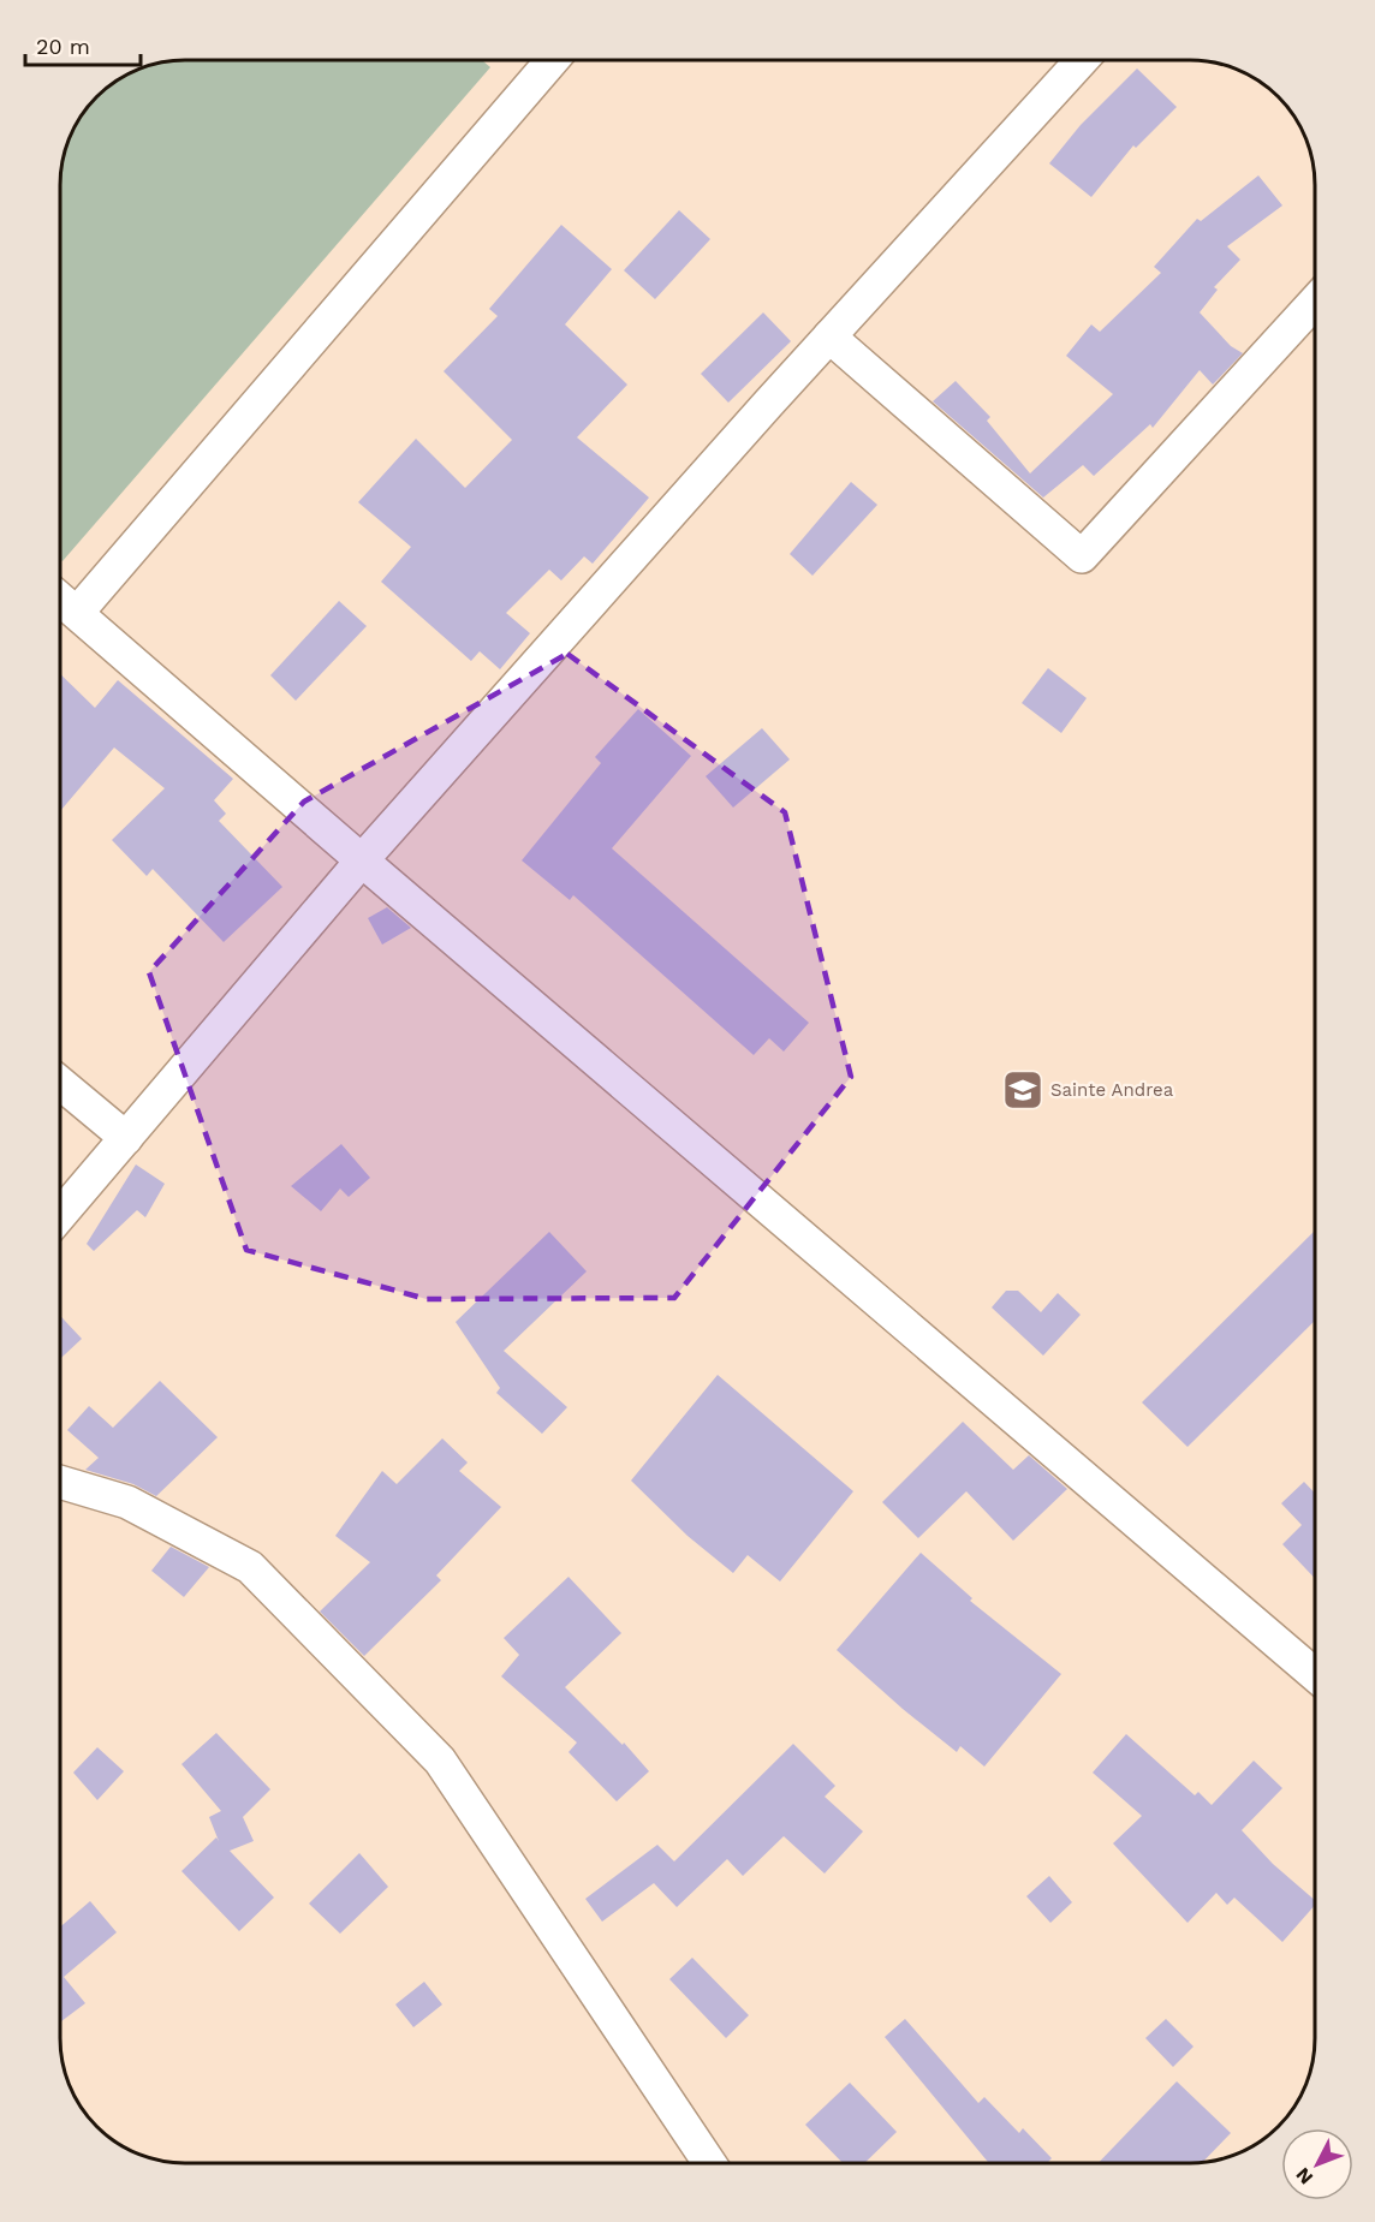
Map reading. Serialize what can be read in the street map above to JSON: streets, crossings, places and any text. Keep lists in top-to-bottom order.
{
  "places": {
    "school or university": ["Sainte Andrea"]
  },
  "scale_bar": "20 m",
  "north": "bottom left"
}
